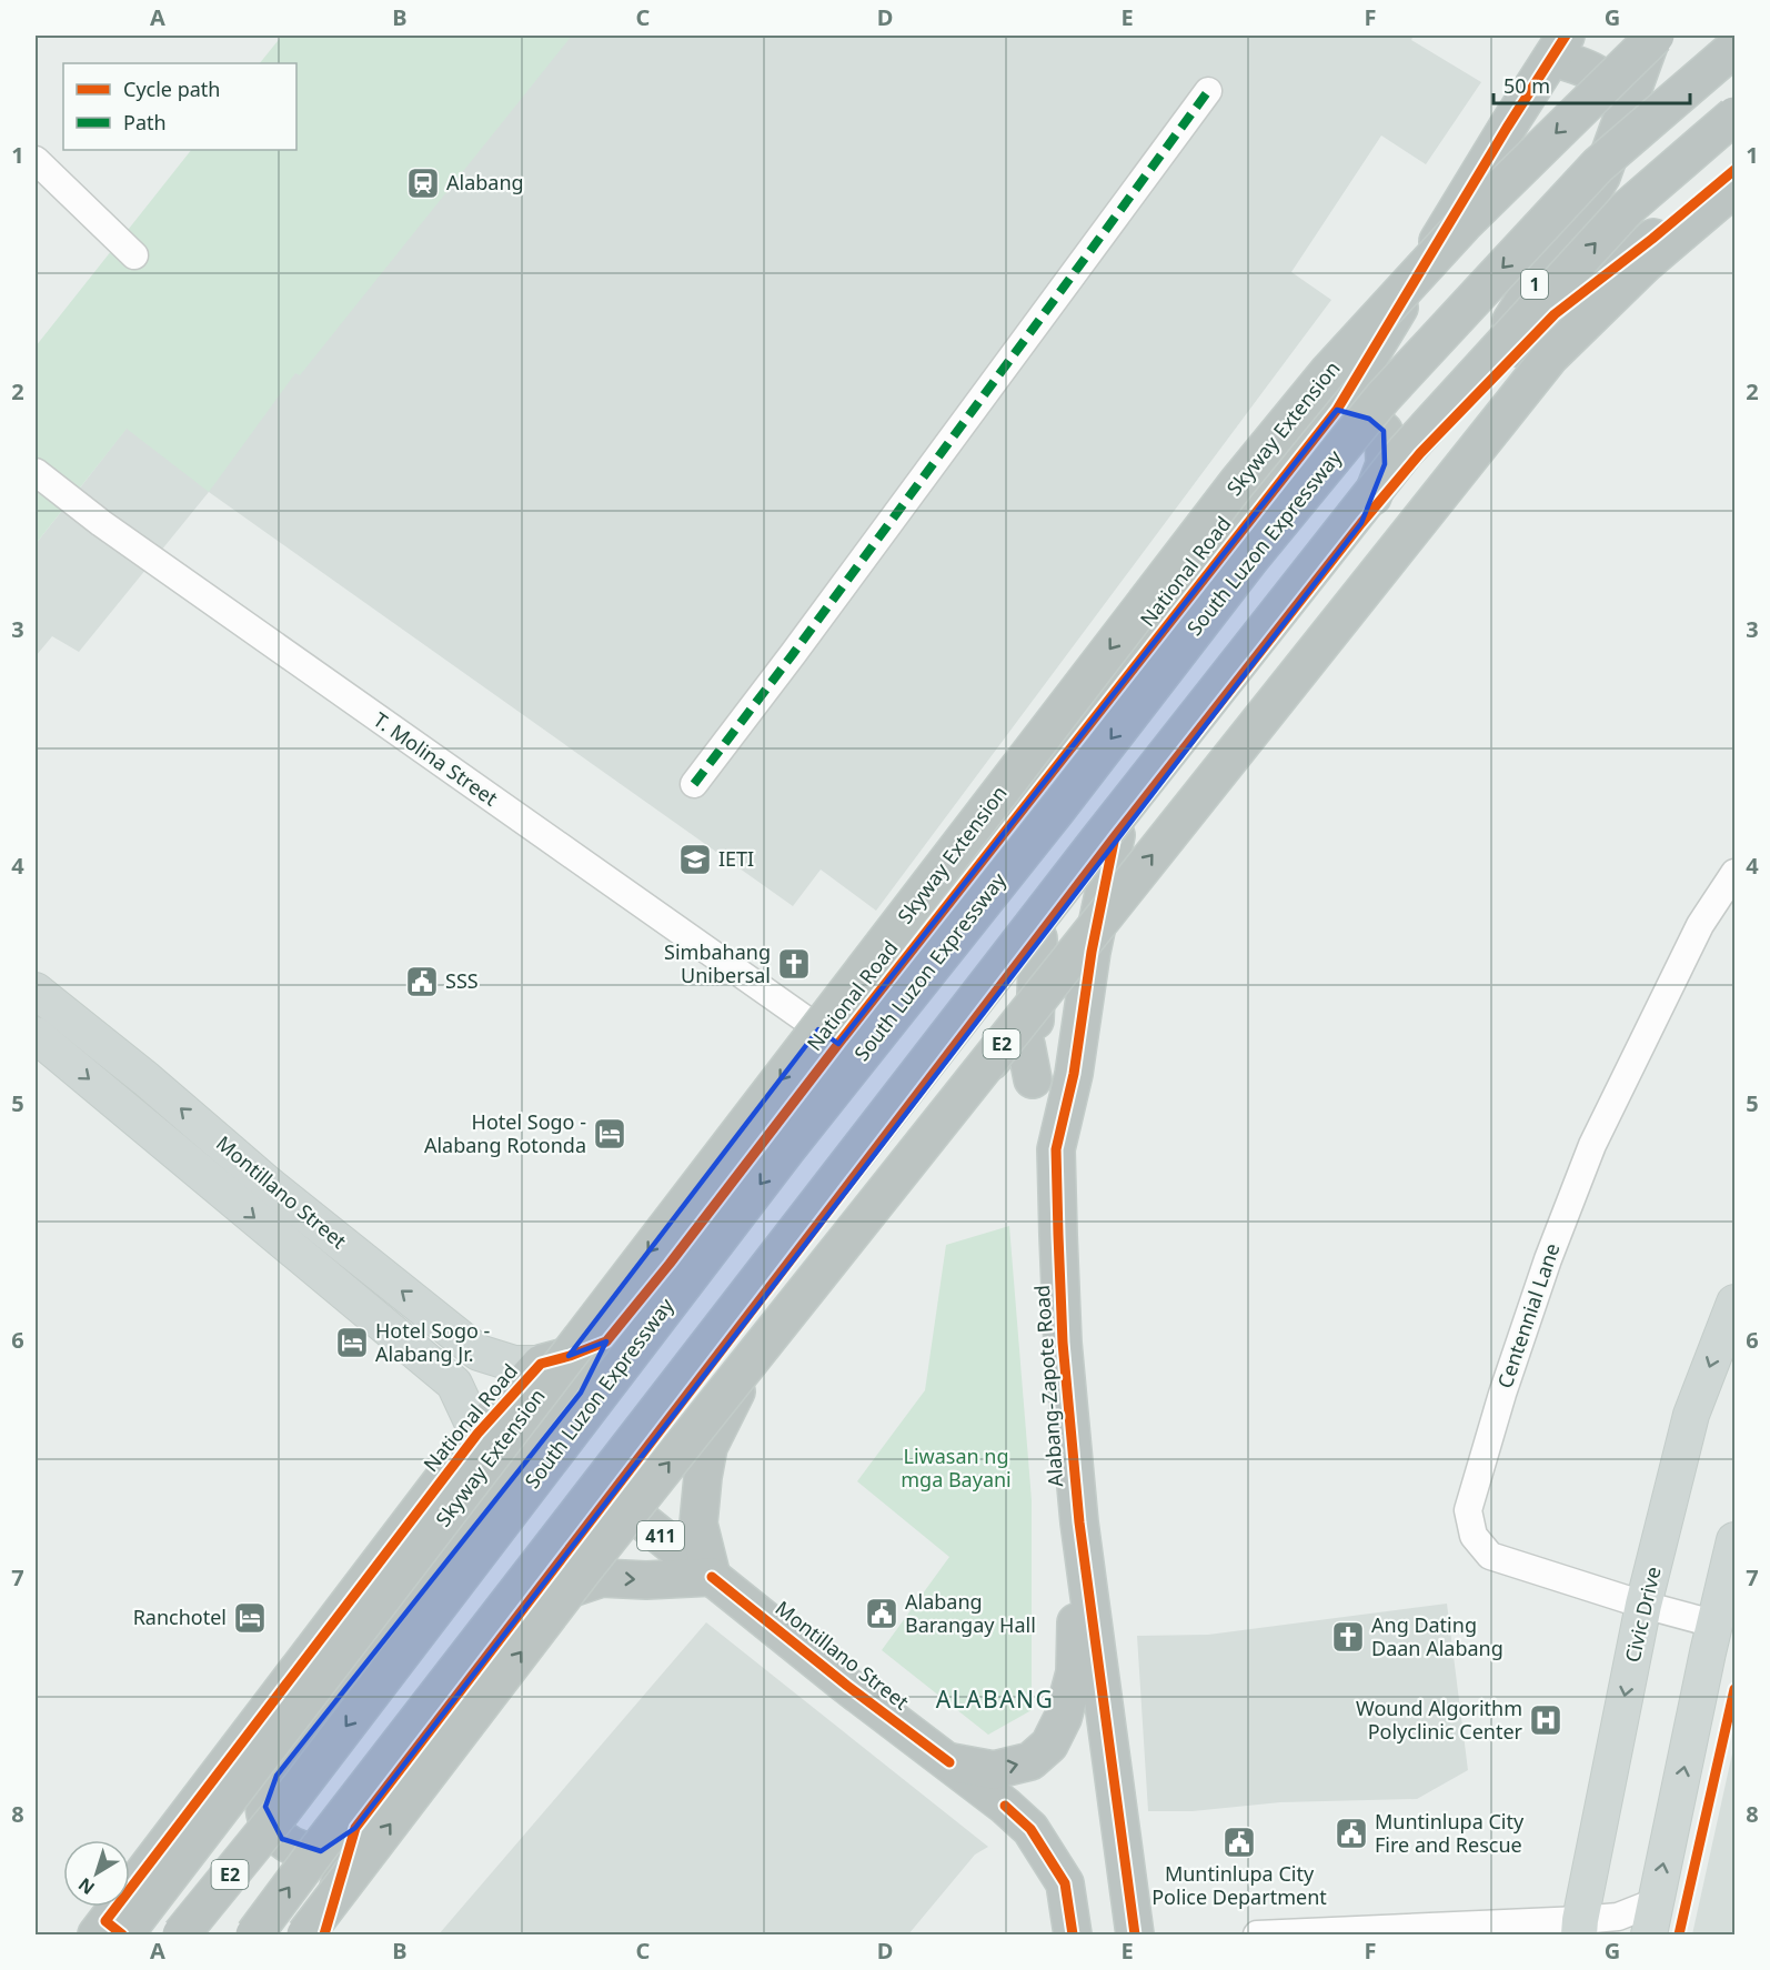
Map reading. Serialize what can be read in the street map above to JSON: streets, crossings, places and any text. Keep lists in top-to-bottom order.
{
  "streets": {
    "highway": [
      "1",
      "Skyway Extension",
      "South Luzon Expressway",
      "National Road",
      "E2",
      "Montillano Street",
      "Alabang-Zapote Road",
      "411"
    ],
    "main road": ["Civic Drive"],
    "street": ["T. Molina Street", "Centennial Lane"]
  },
  "crossings": [
    ["1", "Skyway Extension"],
    ["1", "Montillano Street"],
    ["1", "Alabang-Zapote Road"],
    ["Skyway Extension", "National Road"],
    ["National Road", "T. Molina Street"],
    ["National Road", "Montillano Street"],
    ["Centennial Lane", "Civic Drive"]
  ],
  "districts": ["ALABANG"],
  "parks": ["Liwasan ng mga Bayani"],
  "places": {
    "station": ["Alabang"],
    "school or university": ["IETI"],
    "church": ["Simbahang Unibersal", "Ang Dating Daan Alabang"],
    "public building": [
      "SSS",
      "Alabang Barangay Hall",
      "Muntinlupa City Fire and Rescue",
      "Muntinlupa City Police Department"
    ],
    "hotel": ["Hotel Sogo - Alabang Rotonda", "Hotel Sogo - Alabang Jr.", "Ranchotel"],
    "hospital": ["Wound Algorithm Polyclinic Center"]
  },
  "legend": ["Cycle path", "Path"],
  "scale_bar": "50 m",
  "north": "bottom left",
  "grid": {
    "columns": [
      "A",
      "B",
      "C",
      "D",
      "E",
      "F",
      "G"
    ],
    "rows": [
      "1",
      "2",
      "3",
      "4",
      "5",
      "6",
      "7",
      "8"
    ]
  }
}
